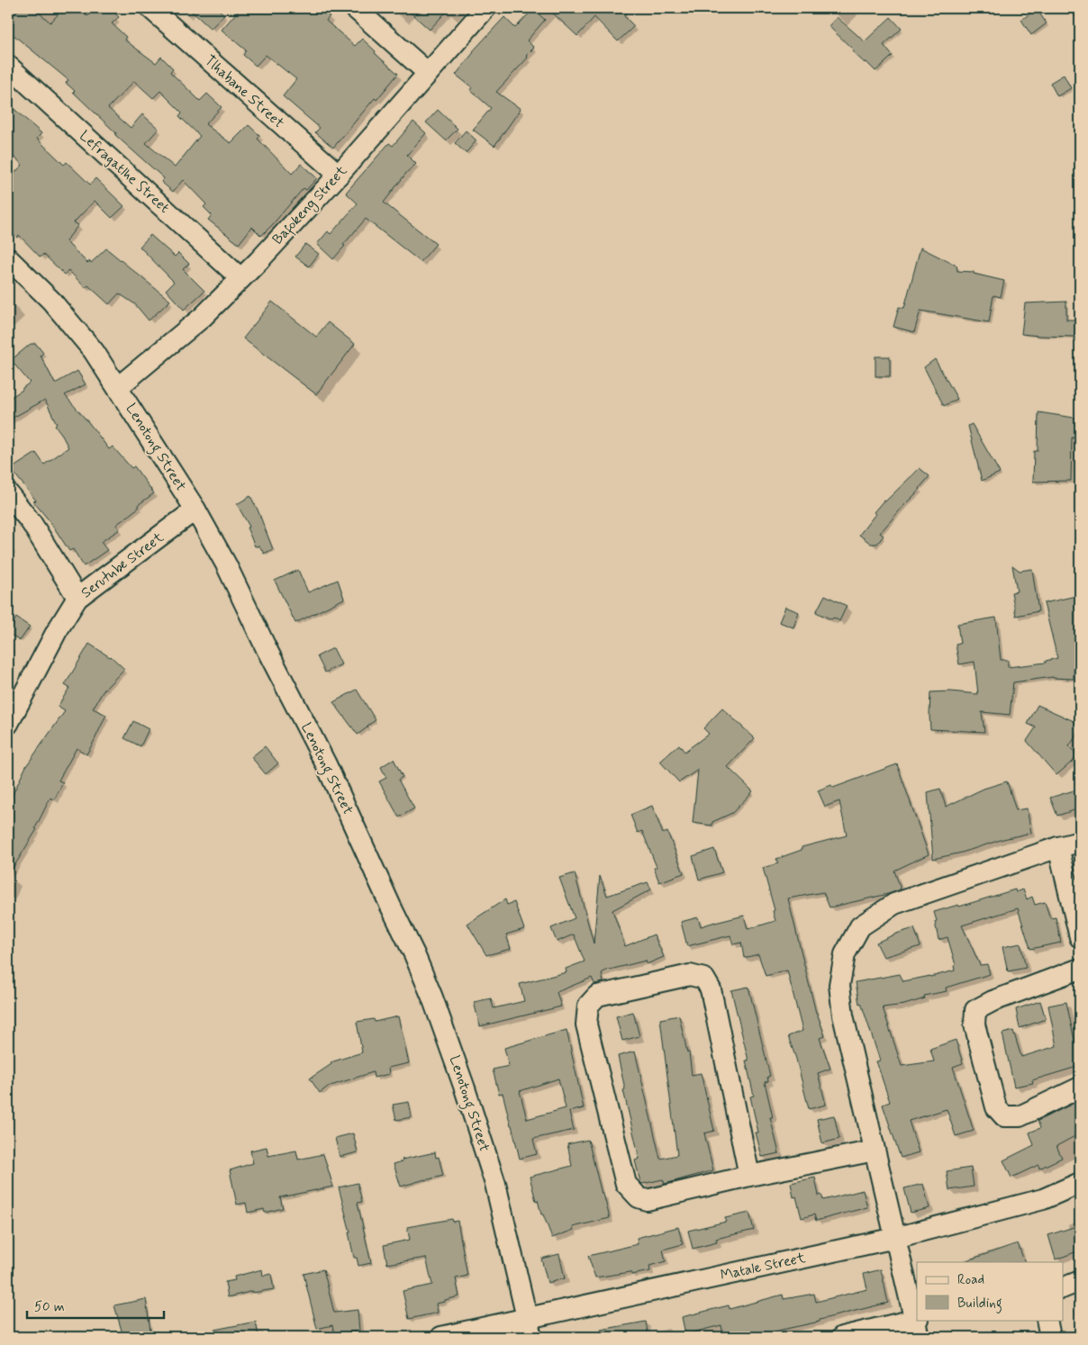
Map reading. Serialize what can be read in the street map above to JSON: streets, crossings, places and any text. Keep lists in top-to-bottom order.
{
  "streets": {
    "street": [
      "Tlhabane Street",
      "Lefragatlhe Street",
      "Bafokeng Street",
      "Lenotong Street",
      "Serutube Street",
      "Matale Street"
    ]
  },
  "crossings": [
    ["Tlhabane Street", "Bafokeng Street"],
    ["Lefragatlhe Street", "Bafokeng Street"],
    ["Bafokeng Street", "Lenotong Street"],
    ["Lenotong Street", "Serutube Street"],
    ["Lenotong Street", "Matale Street"]
  ],
  "legend": ["Road", "Building"],
  "scale_bar": "50 m"
}
